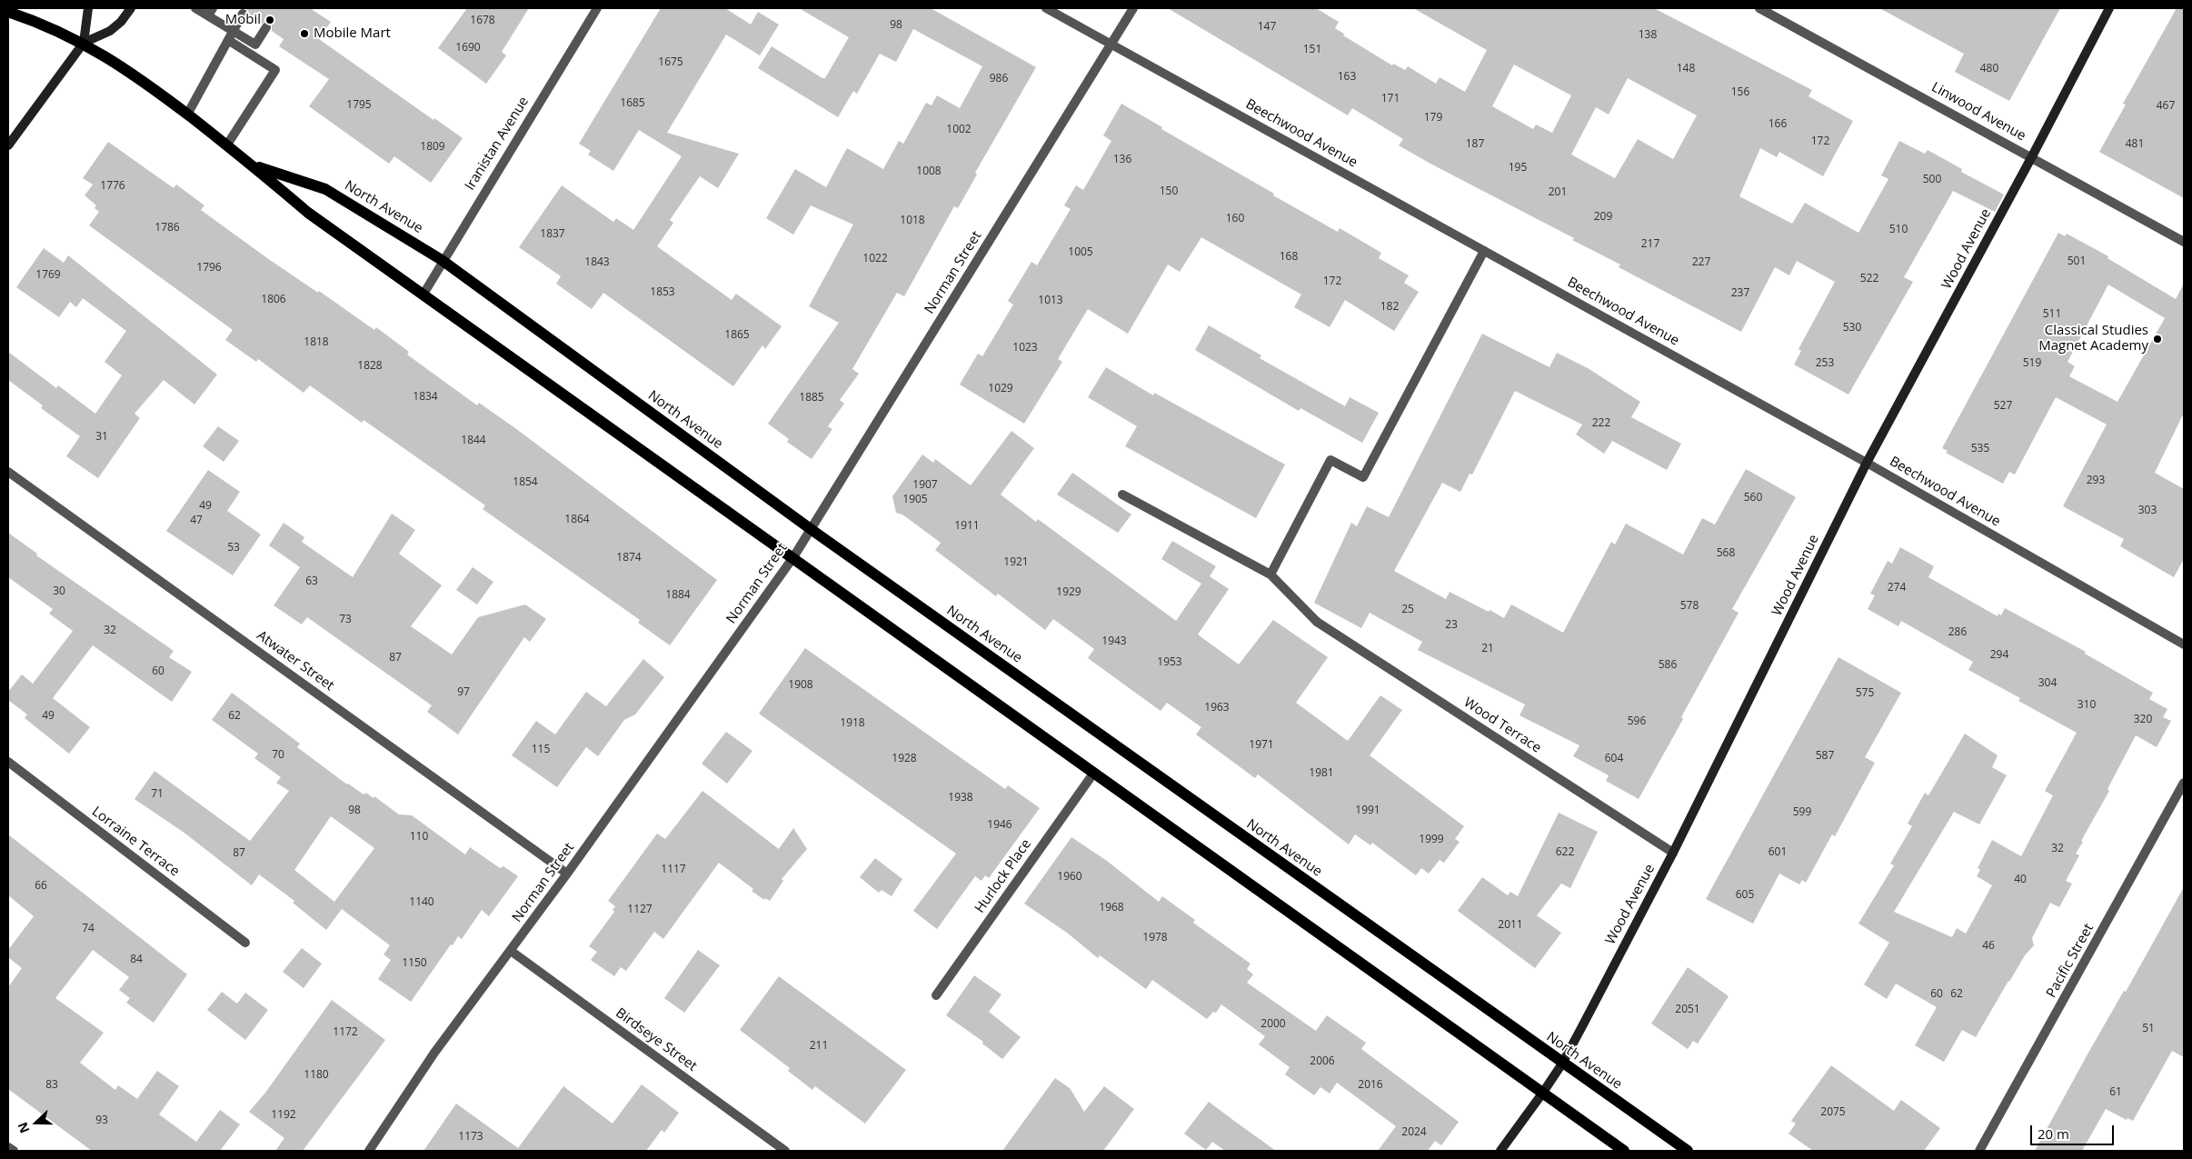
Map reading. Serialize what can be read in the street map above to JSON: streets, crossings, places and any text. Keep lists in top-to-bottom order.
{
  "streets": {
    "main road": ["North Avenue"],
    "street": [
      "Linwood Avenue",
      "Beechwood Avenue",
      "Iranistan Avenue",
      "Wood Avenue",
      "Norman Street",
      "Atwater Street",
      "Wood Terrace",
      "Lorraine Terrace",
      "Hurlock Place",
      "Pacific Street",
      "Birdseye Street"
    ]
  },
  "crossings": [
    ["Linwood Avenue", "Wood Avenue"],
    ["Beechwood Avenue", "Wood Avenue"],
    ["Beechwood Avenue", "Norman Street"],
    ["Iranistan Avenue", "North Avenue"],
    ["North Avenue", "Wood Avenue"],
    ["North Avenue", "Norman Street"],
    ["North Avenue", "Hurlock Place"],
    ["Wood Avenue", "Wood Terrace"],
    ["Norman Street", "Atwater Street"],
    ["Norman Street", "Birdseye Street"]
  ],
  "places": ["Mobil", "Mobile Mart", "Classical Studies Magnet Academy"],
  "house_numbers": [
    "1678",
    "98",
    "147",
    "138",
    "1690",
    "151",
    "1675",
    "148",
    "480",
    "163",
    "986",
    "156",
    "171",
    "1685",
    "1795",
    "467",
    "179",
    "166",
    "1002",
    "172",
    "187",
    "481",
    "1809",
    "136",
    "195",
    "1008",
    "500",
    "1776",
    "150",
    "201",
    "209",
    "160",
    "1018",
    "1786",
    "510",
    "1837",
    "217",
    "1005",
    "168",
    "1022",
    "501",
    "1843",
    "227",
    "1796",
    "1769",
    "522",
    "172",
    "1853",
    "237",
    "1806",
    "1013",
    "182",
    "511",
    "530",
    "1865",
    "1818",
    "1023",
    "253",
    "519",
    "1828",
    "1029",
    "1834",
    "1885",
    "527",
    "222",
    "31",
    "1844",
    "535",
    "293",
    "1854",
    "1907",
    "560",
    "1905",
    "49",
    "303",
    "1864",
    "47",
    "1911",
    "53",
    "568",
    "1874",
    "1921",
    "63",
    "274",
    "30",
    "1929",
    "1884",
    "578",
    "25",
    "73",
    "23",
    "32",
    "286",
    "1943",
    "21",
    "294",
    "87",
    "1953",
    "586",
    "60",
    "304",
    "1908",
    "97",
    "575",
    "310",
    "1963",
    "49",
    "62",
    "320",
    "596",
    "1918",
    "1971",
    "115",
    "70",
    "587",
    "1928",
    "604",
    "1981",
    "71",
    "1938",
    "98",
    "1991",
    "599",
    "1946",
    "110",
    "1999",
    "32",
    "622",
    "601",
    "87",
    "1117",
    "1960",
    "40",
    "66",
    "605",
    "1140",
    "1968",
    "1127",
    "2011",
    "74",
    "1978",
    "46",
    "84",
    "1150",
    "60",
    "62",
    "2051",
    "2000",
    "51",
    "1172",
    "211",
    "2006",
    "1180",
    "83",
    "2016",
    "61",
    "2075",
    "1192",
    "93",
    "2024",
    "1173"
  ],
  "scale_bar": "20 m",
  "north": "left"
}
